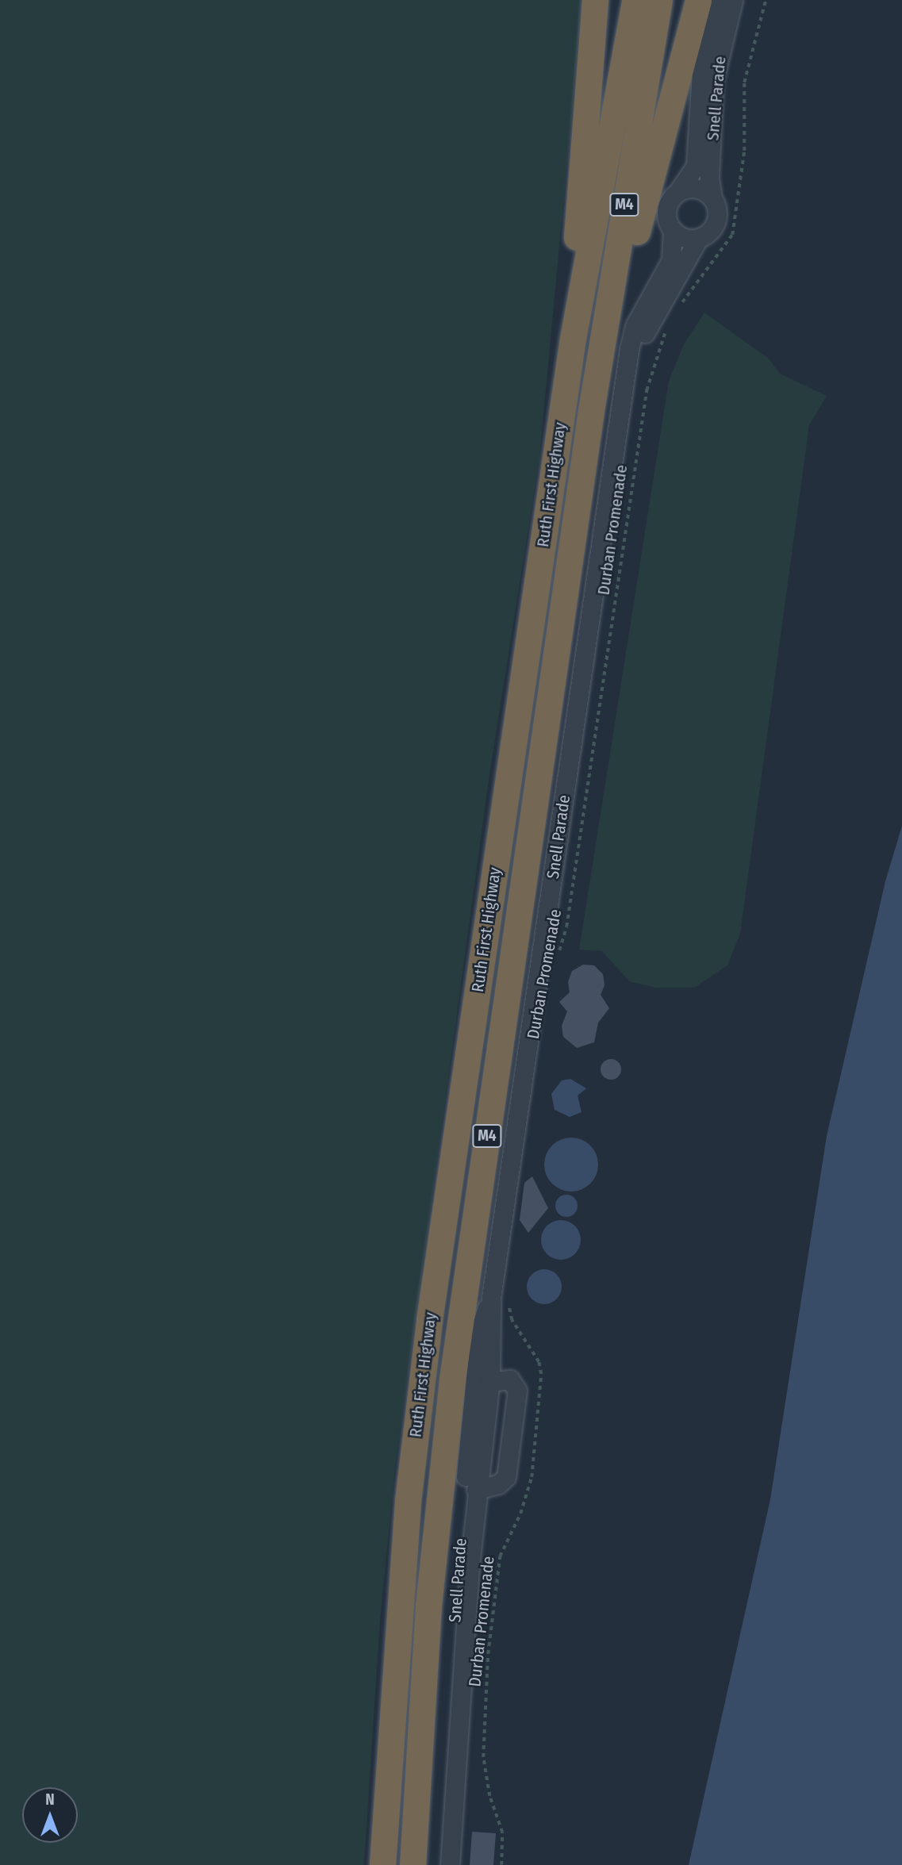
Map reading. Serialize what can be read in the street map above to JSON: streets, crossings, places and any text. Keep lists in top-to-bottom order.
{
  "streets": {
    "highway": ["M4", "Ruth First Highway"],
    "street": ["Snell Parade"],
    "path": ["Durban Promenade"]
  },
  "crossings": [
    ["Snell Parade", "Durban Promenade"]
  ],
  "north": "top"
}
